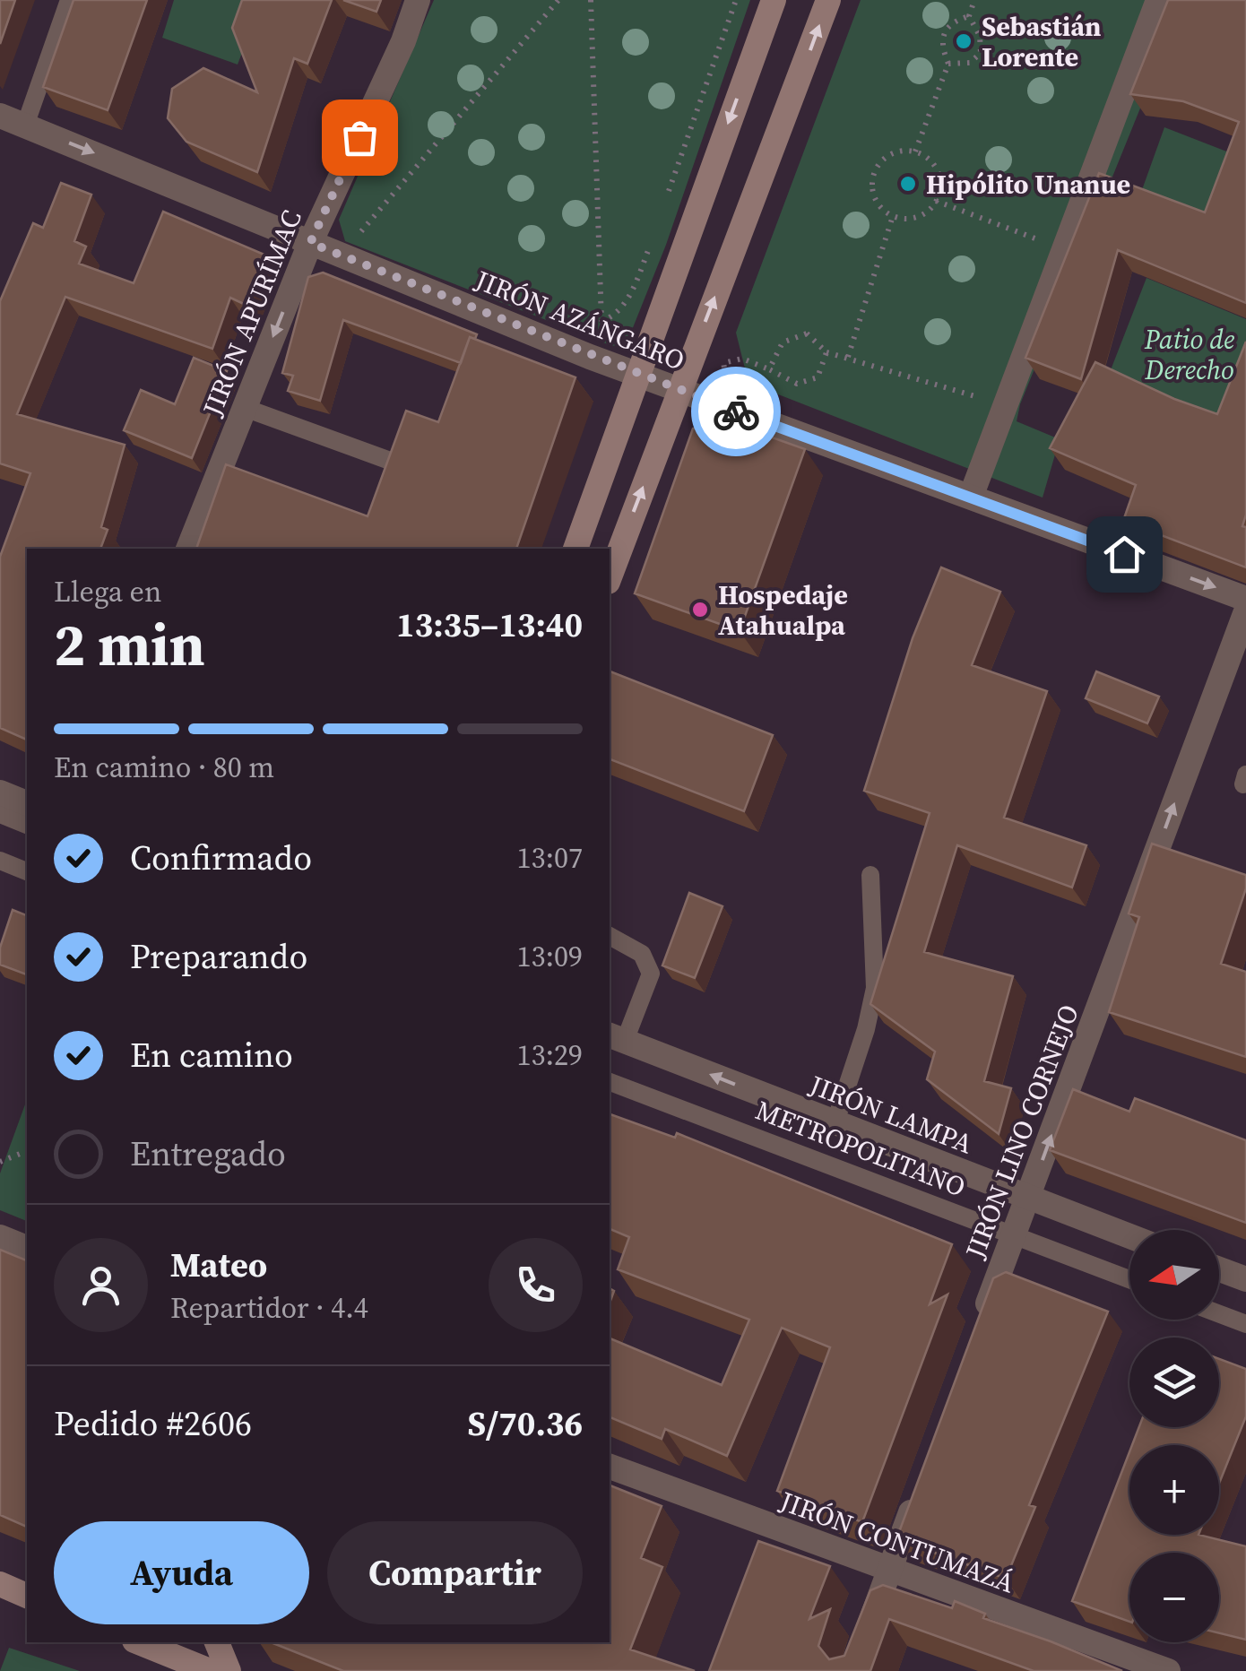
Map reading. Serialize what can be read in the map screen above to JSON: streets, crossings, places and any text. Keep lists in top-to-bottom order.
{
  "streets": {
    "street": [
      "JIRÓN APURÍMAC",
      "JIRÓN AZÁNGARO",
      "JIRÓN LAMPA",
      "JIRÓN LINO CORNEJO",
      "JIRÓN CONTUMAZÁ"
    ],
    "lane": ["METROPOLITANO"]
  },
  "crossings": [
    ["JIRÓN APURÍMAC", "JIRÓN AZÁNGARO"],
    ["JIRÓN LAMPA", "JIRÓN LINO CORNEJO"],
    ["JIRÓN LINO CORNEJO", "METROPOLITANO"]
  ],
  "one_way": ["JIRÓN AZÁNGARO", "JIRÓN LAMPA", "JIRÓN LINO CORNEJO"],
  "parks": ["Patio de Derecho"],
  "places": ["Sebastián Lorente", "Hipólito Unanue", "Hospedaje Atahualpa"],
  "north": "left",
  "page": {
    "heading": ["2 min", "Llega en", "13:35–13:40"],
    "panel": [
      "Mateo",
      "Repartidor · 4.4",
      "Pedido #2606",
      "S/70.36"
    ],
    "bar": "En camino · 80 m",
    "list": [
      ["Confirmado", "13:07"],
      ["Preparando", "13:09"],
      ["En camino", "13:29"],
      "Entregado"
    ],
    "map_buttons": ["+", "−"],
    "buttons": ["Ayuda", "Compartir"]
  }
}
